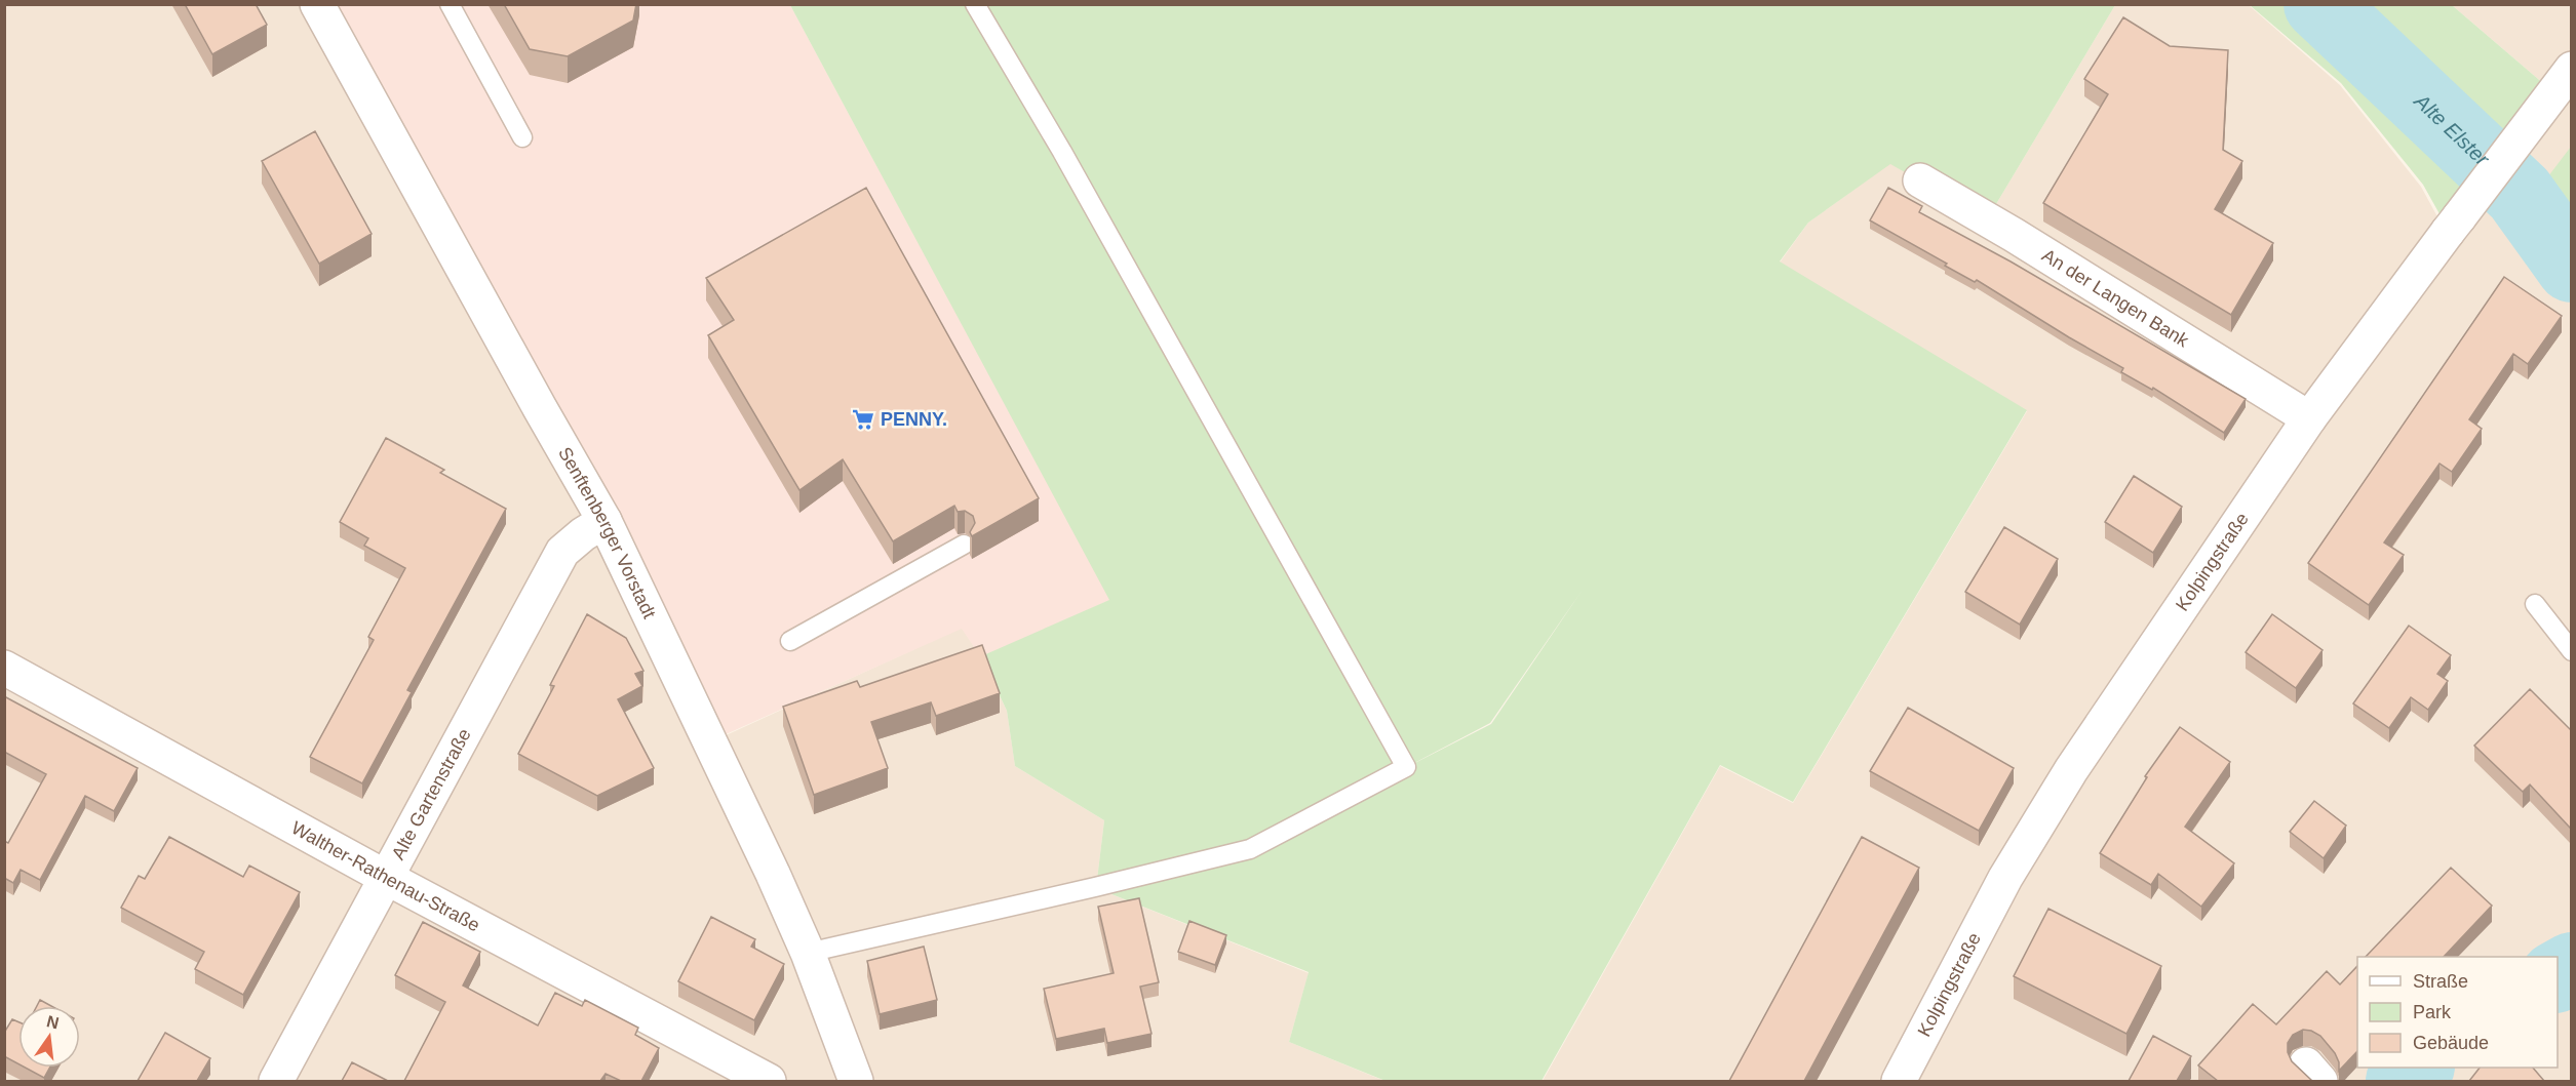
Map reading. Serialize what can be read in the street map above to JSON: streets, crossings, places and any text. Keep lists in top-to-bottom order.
{
  "streets": {
    "street": [
      "An der Langen Bank",
      "Senftenberger Vorstadt",
      "Kolpingstraße",
      "Alte Gartenstraße",
      "Walther-Rathenau-Straße"
    ]
  },
  "crossings": [
    ["An der Langen Bank", "Kolpingstraße"],
    ["Senftenberger Vorstadt", "Alte Gartenstraße"],
    ["Alte Gartenstraße", "Walther-Rathenau-Straße"]
  ],
  "water": ["Alte Elster"],
  "places": {
    "supermarket": ["PENNY."]
  },
  "legend": ["Straße", "Park", "Gebäude"],
  "north": "top"
}
